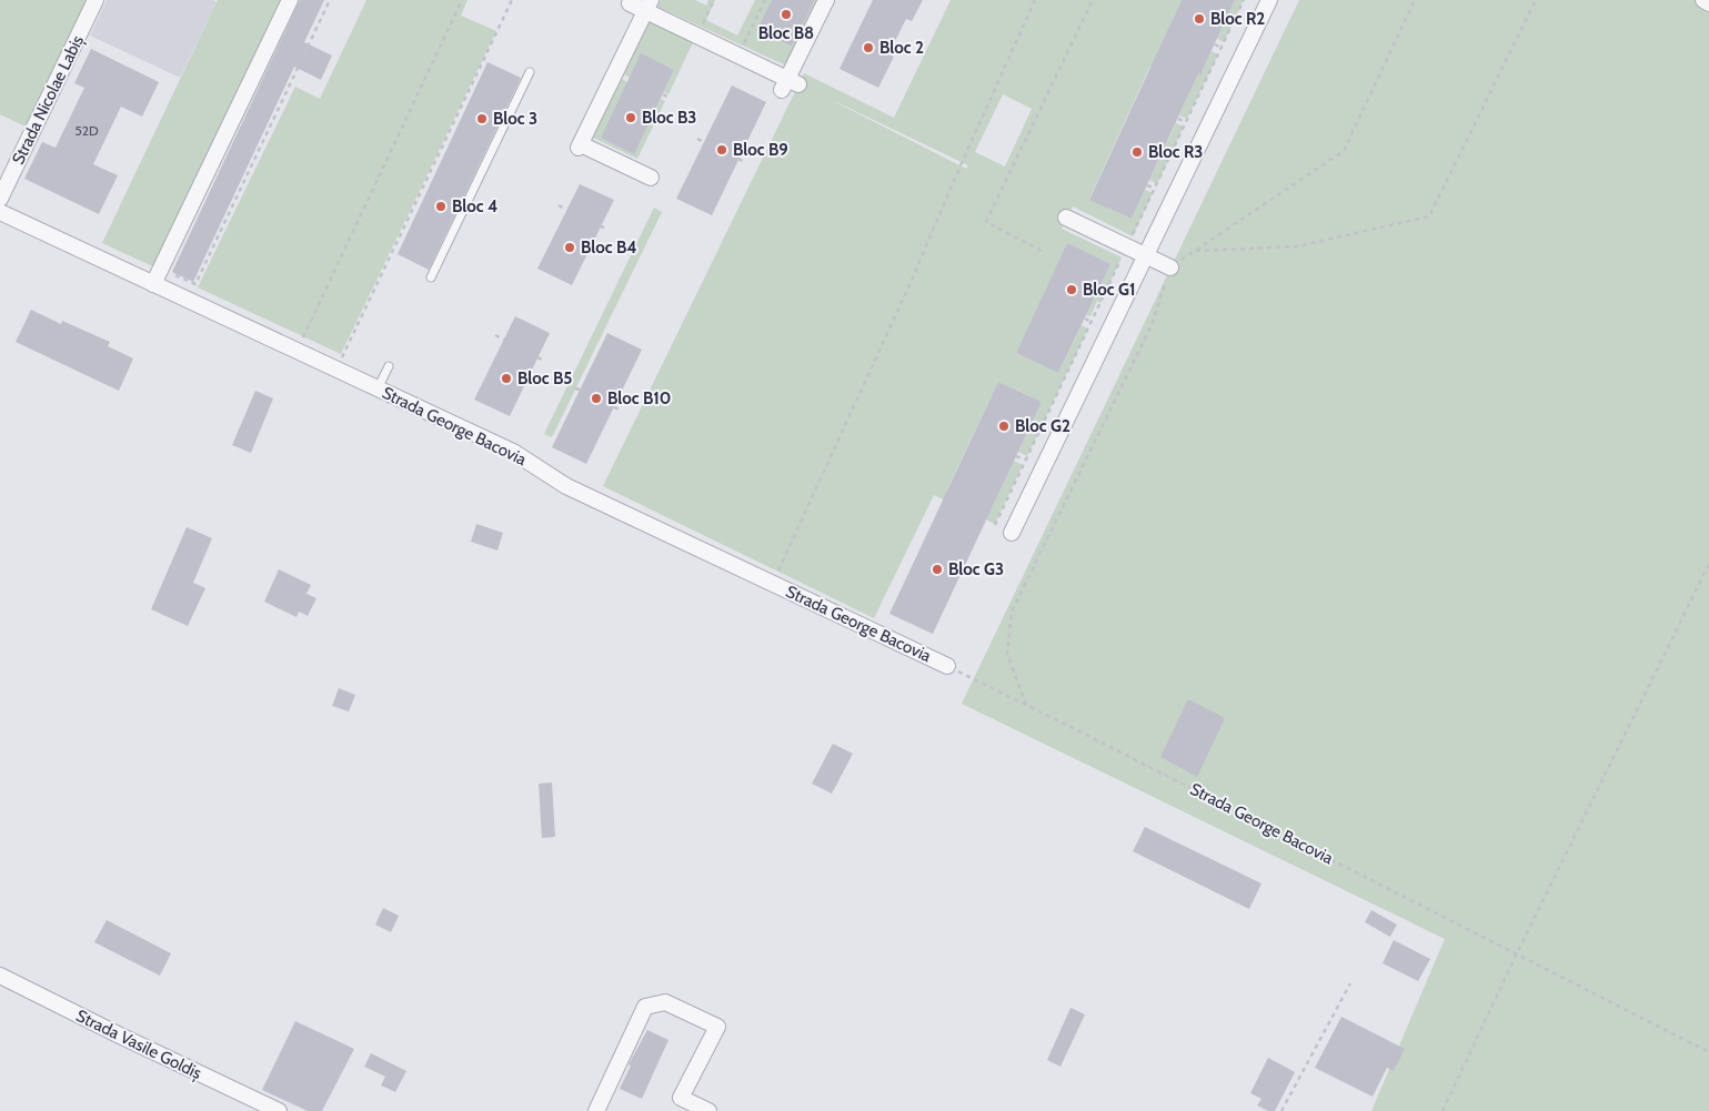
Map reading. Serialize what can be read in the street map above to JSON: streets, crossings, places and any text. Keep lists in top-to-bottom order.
{
  "streets": {
    "street": ["Strada Nicolae Labiș", "Strada George Bacovia", "Strada Vasile Goldiș"]
  },
  "places": [
    "Bloc B8",
    "Bloc R2",
    "Bloc 2",
    "Bloc B3",
    "Bloc 3",
    "Bloc B9",
    "Bloc R3",
    "Bloc 4",
    "Bloc B4",
    "Bloc G1",
    "Bloc B5",
    "Bloc B10",
    "Bloc G2",
    "Bloc G3"
  ],
  "house_numbers": ["52D"]
}
